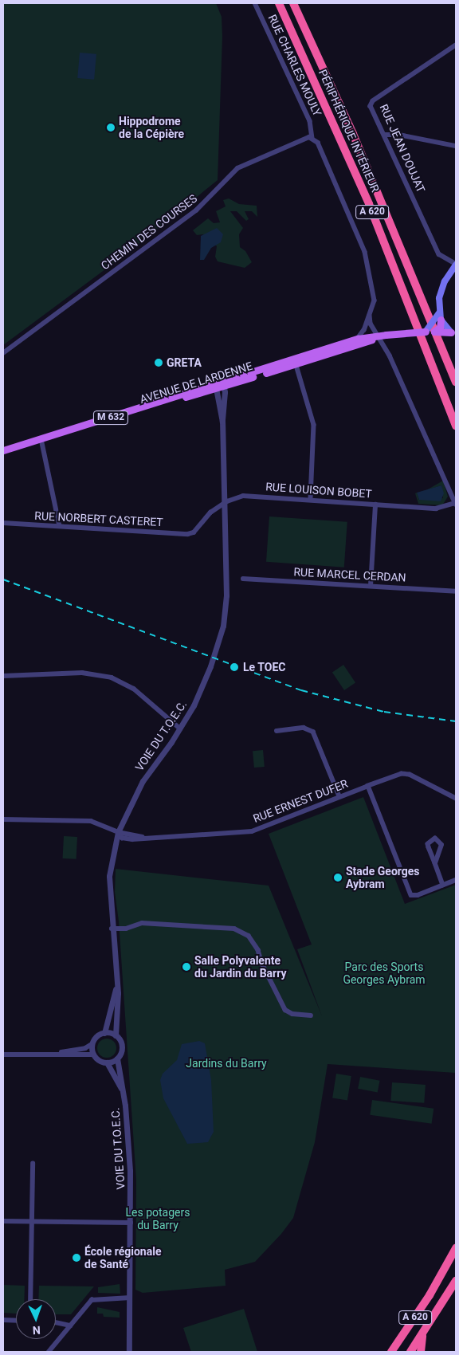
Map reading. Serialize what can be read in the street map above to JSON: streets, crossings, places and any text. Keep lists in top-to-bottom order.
{
  "streets": {
    "highway": ["PÉRIPHÉRIQUE INTÉRIEUR", "A 620"],
    "main road": ["AVENUE DE LARDENNE", "M 632"],
    "street": [
      "RUE CHARLES MOULY",
      "RUE JEAN DOUJAT",
      "CHEMIN DES COURSES",
      "RUE LOUISON BOBET",
      "RUE NORBERT CASTERET",
      "RUE MARCEL CERDAN",
      "VOIE DU T.O.E.C.",
      "RUE ERNEST DUFER"
    ]
  },
  "crossings": [
    ["RUE CHARLES MOULY", "CHEMIN DES COURSES"],
    ["AVENUE DE LARDENNE", "VOIE DU T.O.E.C."],
    ["RUE LOUISON BOBET", "RUE NORBERT CASTERET"],
    ["RUE LOUISON BOBET", "VOIE DU T.O.E.C."],
    ["VOIE DU T.O.E.C.", "RUE ERNEST DUFER"]
  ],
  "parks": ["Parc des Sports Georges Aybram", "Jardins du Barry", "Les potagers du Barry"],
  "places": [
    "Hippodrome de la Cépière",
    "GRETA",
    "Le TOEC",
    "Stade Georges Aybram",
    "Salle Polyvalente du Jardin du Barry",
    "École régionale de Santé"
  ],
  "north": "bottom"
}
